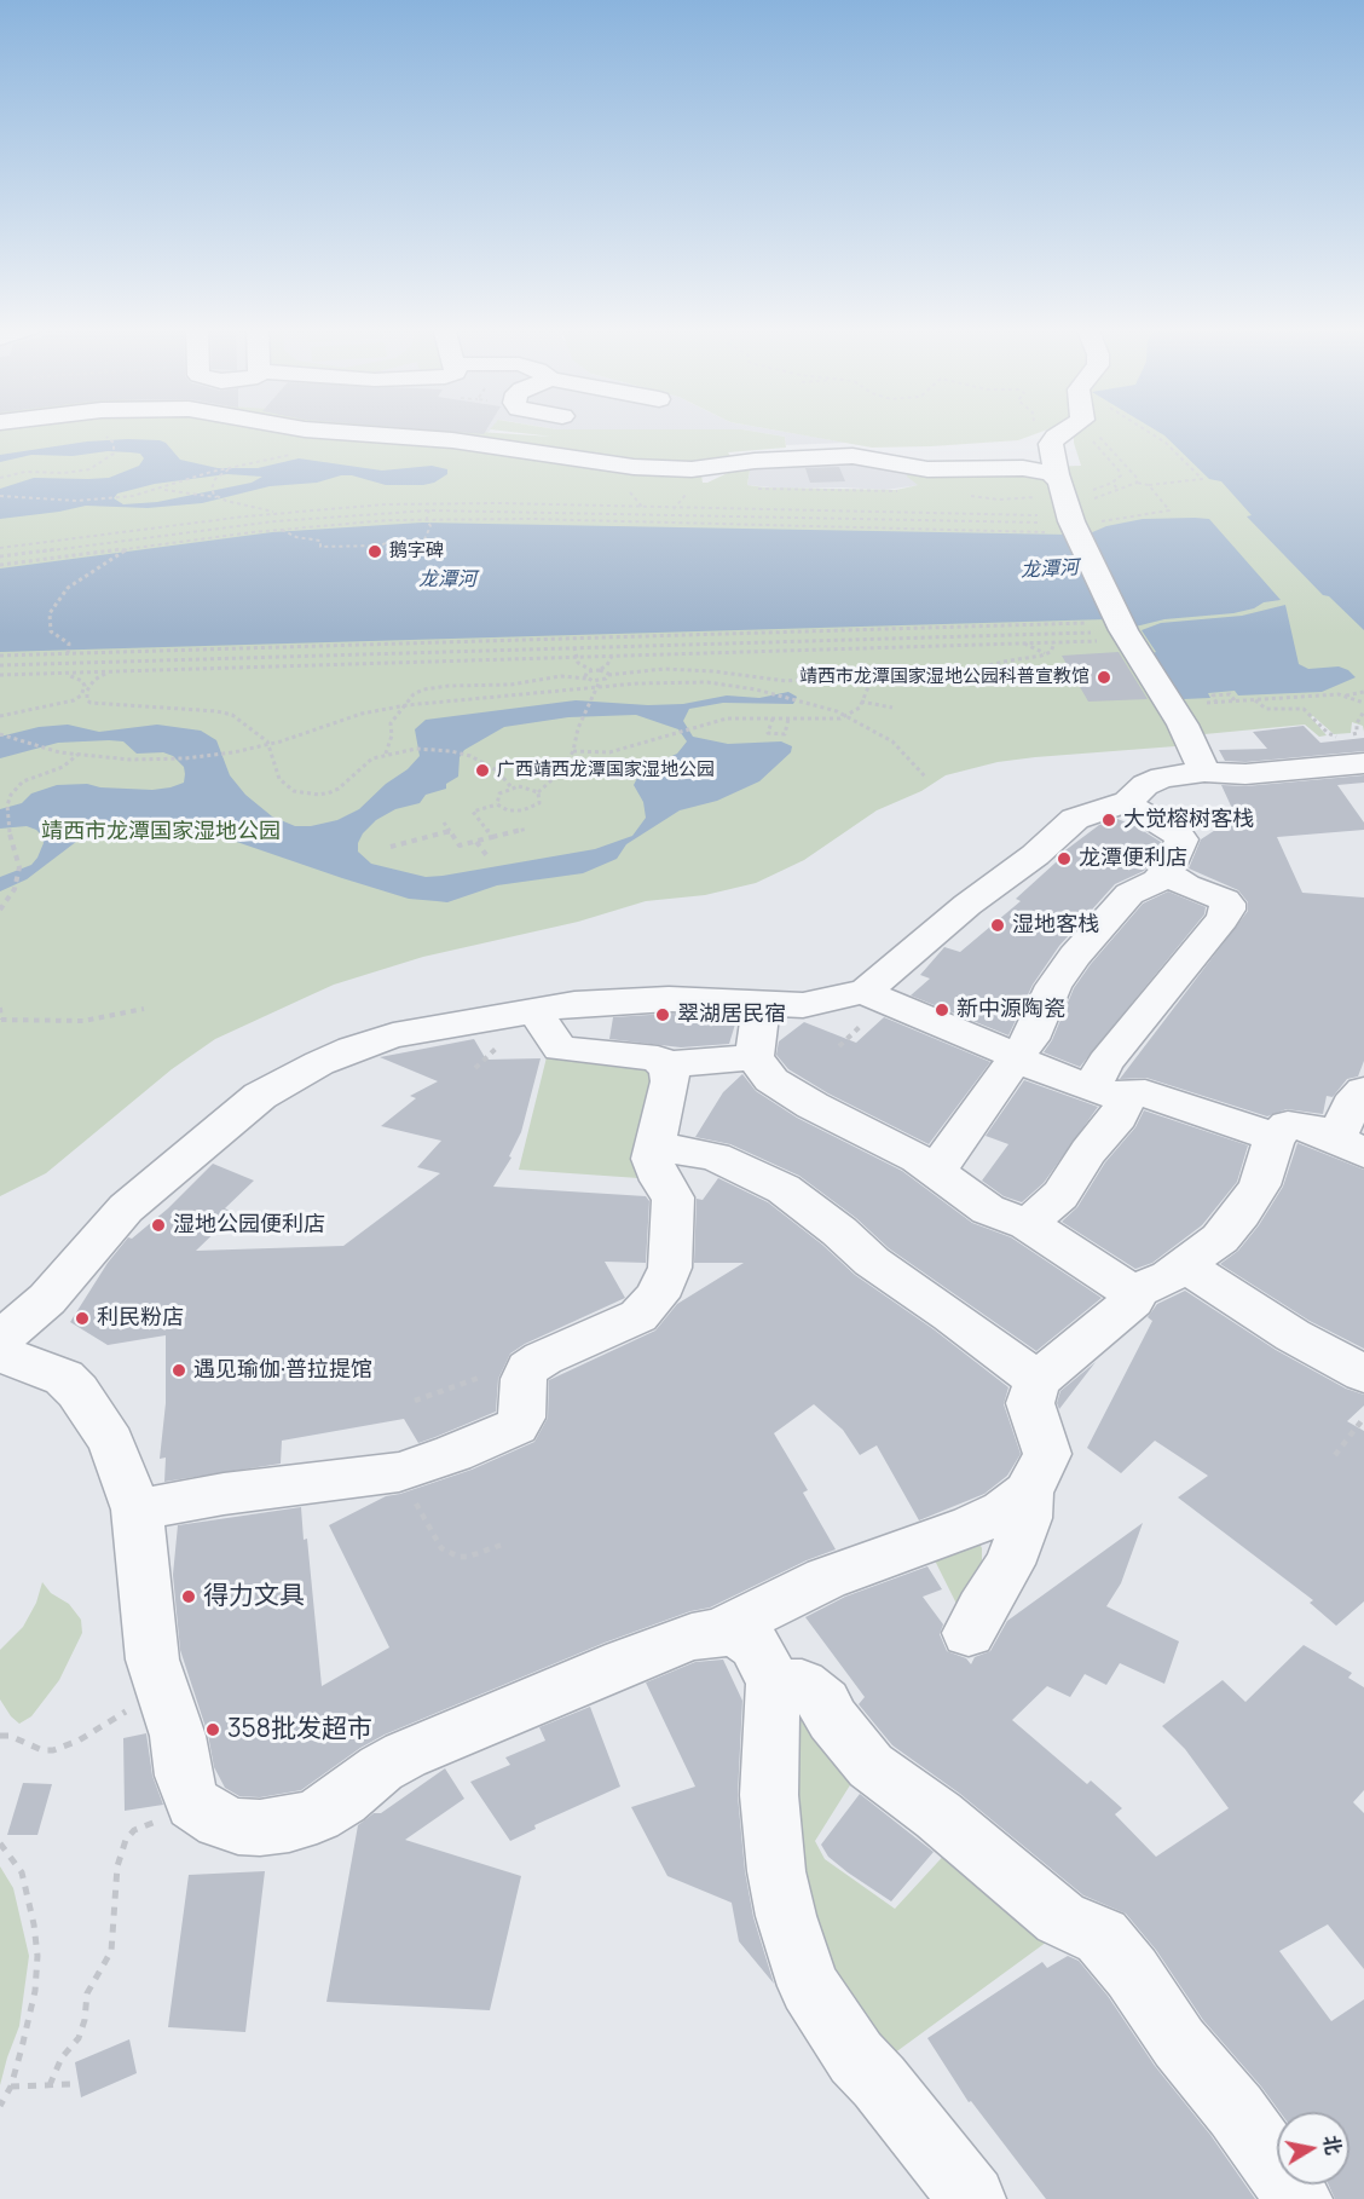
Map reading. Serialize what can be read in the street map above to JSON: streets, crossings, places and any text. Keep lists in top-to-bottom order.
{
  "water": ["龙潭河"],
  "parks": ["靖西市龙潭国家湿地公园"],
  "places": [
    "鹅字碑",
    "靖西市龙潭国家湿地公园科普宣教馆",
    "广西靖西龙潭国家湿地公园",
    "大觉榕树客栈",
    "龙潭便利店",
    "湿地客栈",
    "新中源陶瓷",
    "翠湖居民宿",
    "湿地公园便利店",
    "利民粉店",
    "遇见瑜伽·普拉提馆",
    "得力文具",
    "358批发超市"
  ],
  "north": "right"
}
